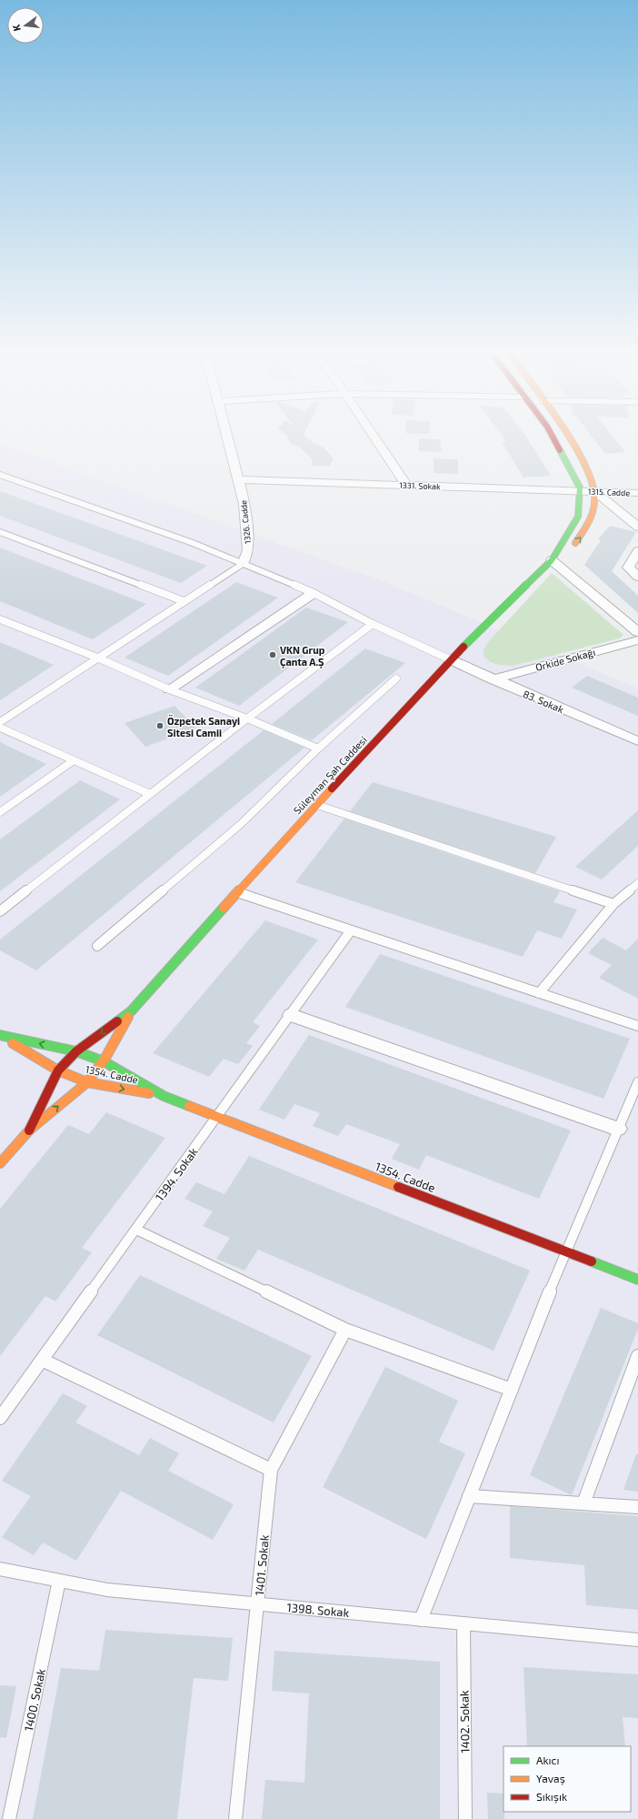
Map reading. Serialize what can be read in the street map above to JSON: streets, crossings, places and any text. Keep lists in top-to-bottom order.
{
  "streets": {
    "main road": ["Süleyman Şah Caddesi", "1354. Cadde"],
    "street": [
      "1331. Sokak",
      "1315. Cadde",
      "1326. Cadde",
      "Orkide Sokağı",
      "83. Sokak"
    ],
    "lane": [
      "1394. Sokak",
      "1401. Sokak",
      "1398. Sokak",
      "1400. Sokak",
      "1402. Sokak"
    ]
  },
  "crossings": [
    ["1331. Sokak", "1315. Cadde"],
    ["1331. Sokak", "1326. Cadde"],
    ["1331. Sokak", "Süleyman Şah Caddesi"],
    ["1315. Cadde", "Süleyman Şah Caddesi"],
    ["Orkide Sokağı", "83. Sokak"],
    ["83. Sokak", "Süleyman Şah Caddesi"],
    ["1354. Cadde", "1394. Sokak"],
    ["1401. Sokak", "1398. Sokak"],
    ["1398. Sokak", "1400. Sokak"],
    ["1398. Sokak", "1402. Sokak"]
  ],
  "places": ["VKN Grup Çanta A.Ş", "Özpetek Sanayi Sitesi Camii"],
  "legend": ["Akıcı", "Yavaş", "Sıkışık"],
  "north": "left"
}
